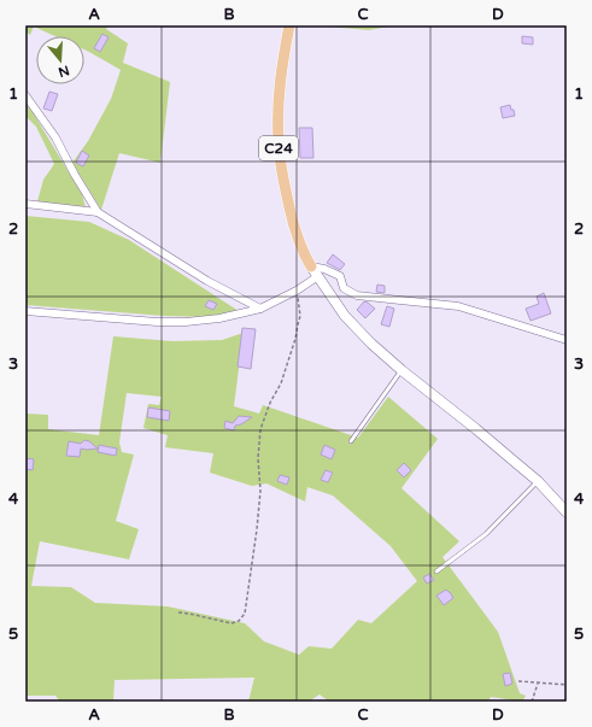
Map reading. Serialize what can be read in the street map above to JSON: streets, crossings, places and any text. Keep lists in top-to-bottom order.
{
  "streets": {
    "main road": ["C24"]
  },
  "north": "bottom",
  "grid": {
    "columns": [
      "A",
      "B",
      "C",
      "D"
    ],
    "rows": [
      "1",
      "2",
      "3",
      "4",
      "5"
    ]
  }
}
